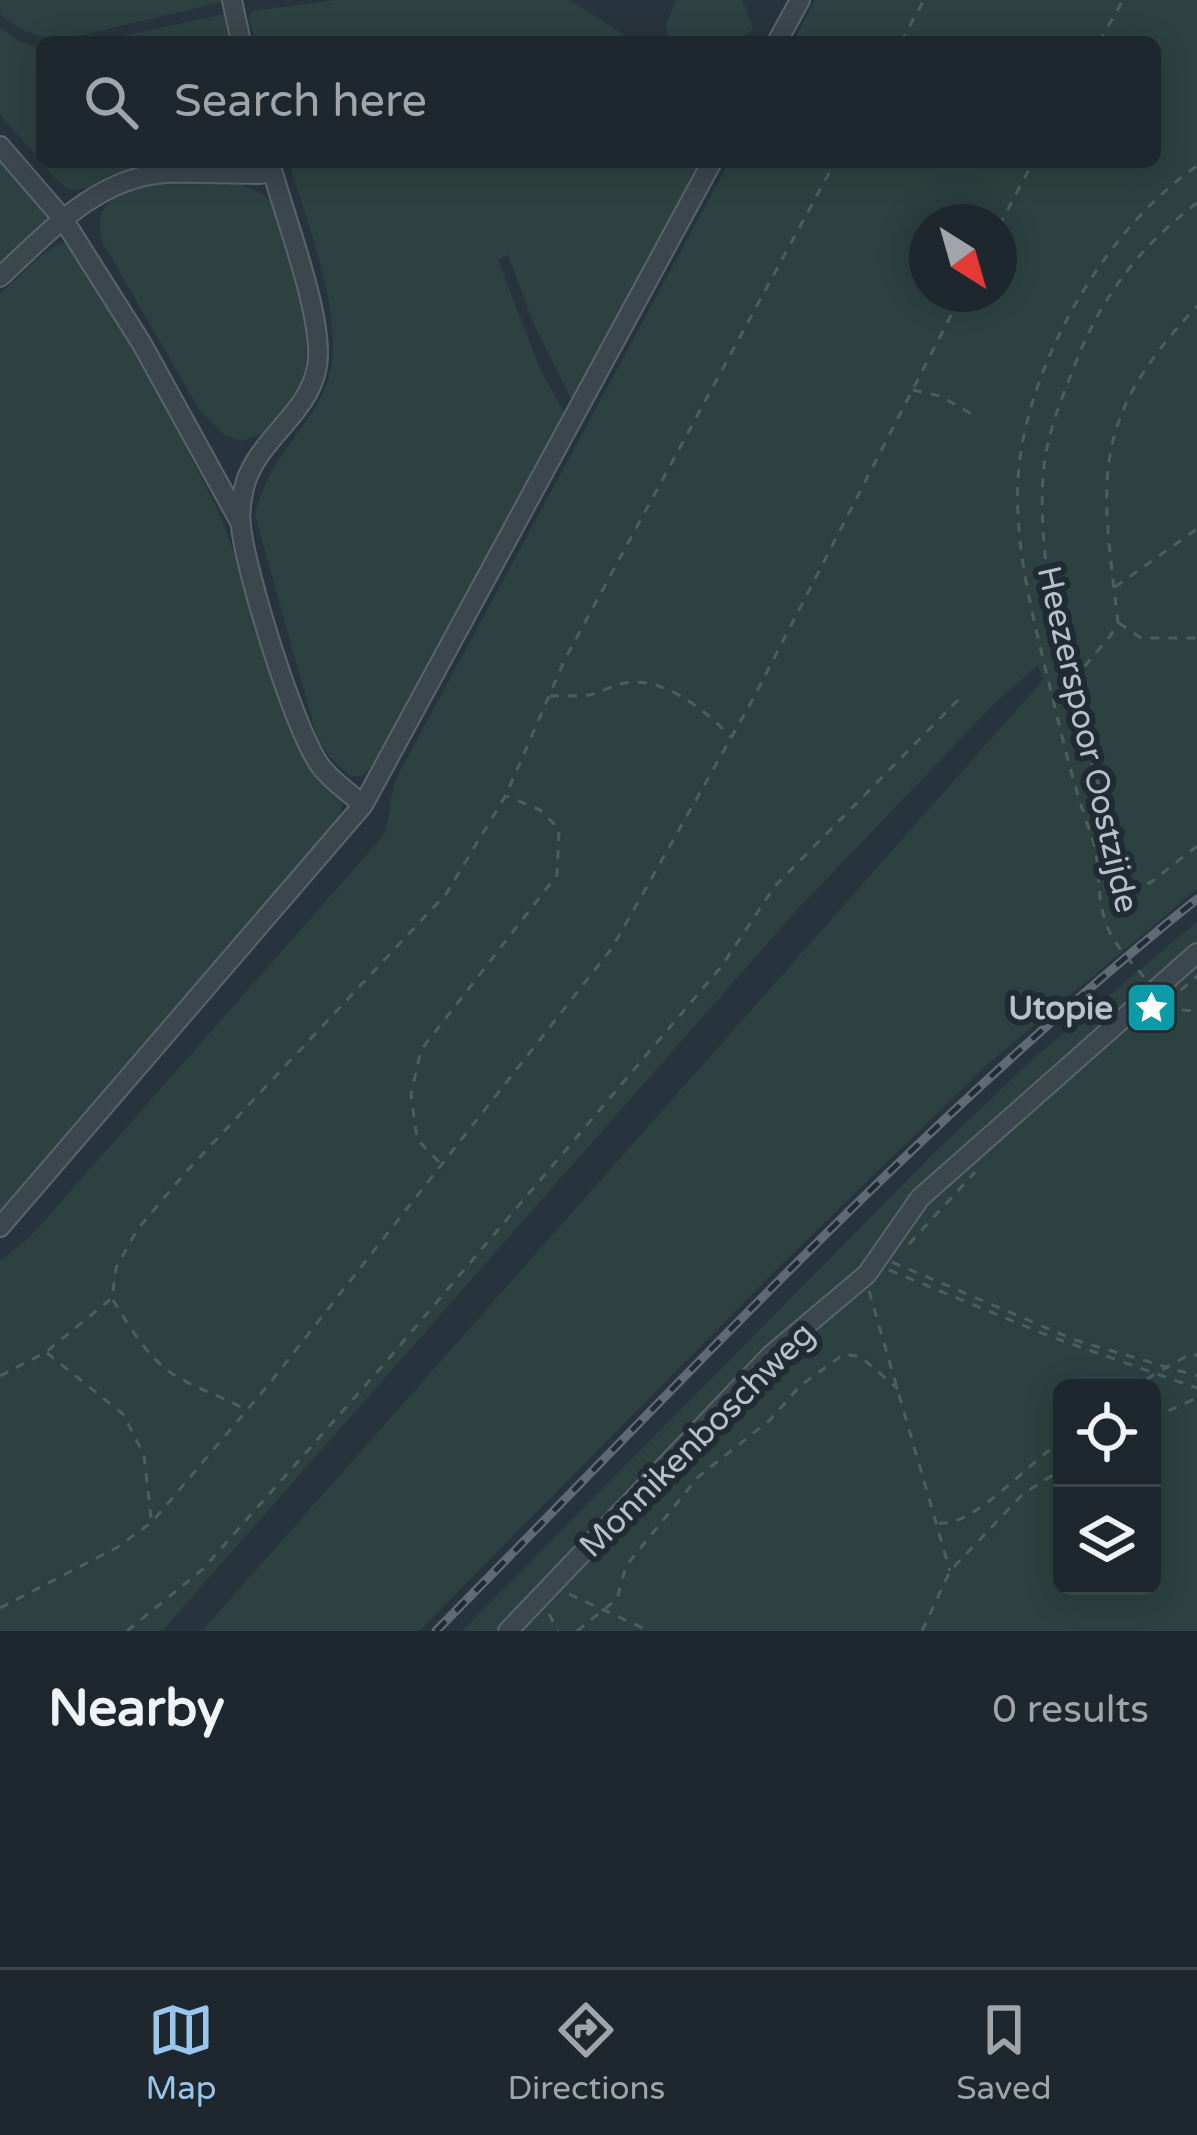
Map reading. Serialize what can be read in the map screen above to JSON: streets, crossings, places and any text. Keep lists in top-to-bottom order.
{
  "streets": {
    "street": ["Monnikenboschweg"],
    "path": ["Heezerspoor Oostzijde"]
  },
  "crossings": [
    ["Heezerspoor Oostzijde", "Monnikenboschweg"]
  ],
  "places": {
    "place": ["Utopie"]
  },
  "north": "bottom right",
  "page": {
    "search": "Search here",
    "heading": ["Nearby", "0 results"],
    "nav": ["Map", "Directions", "Saved"]
  }
}
